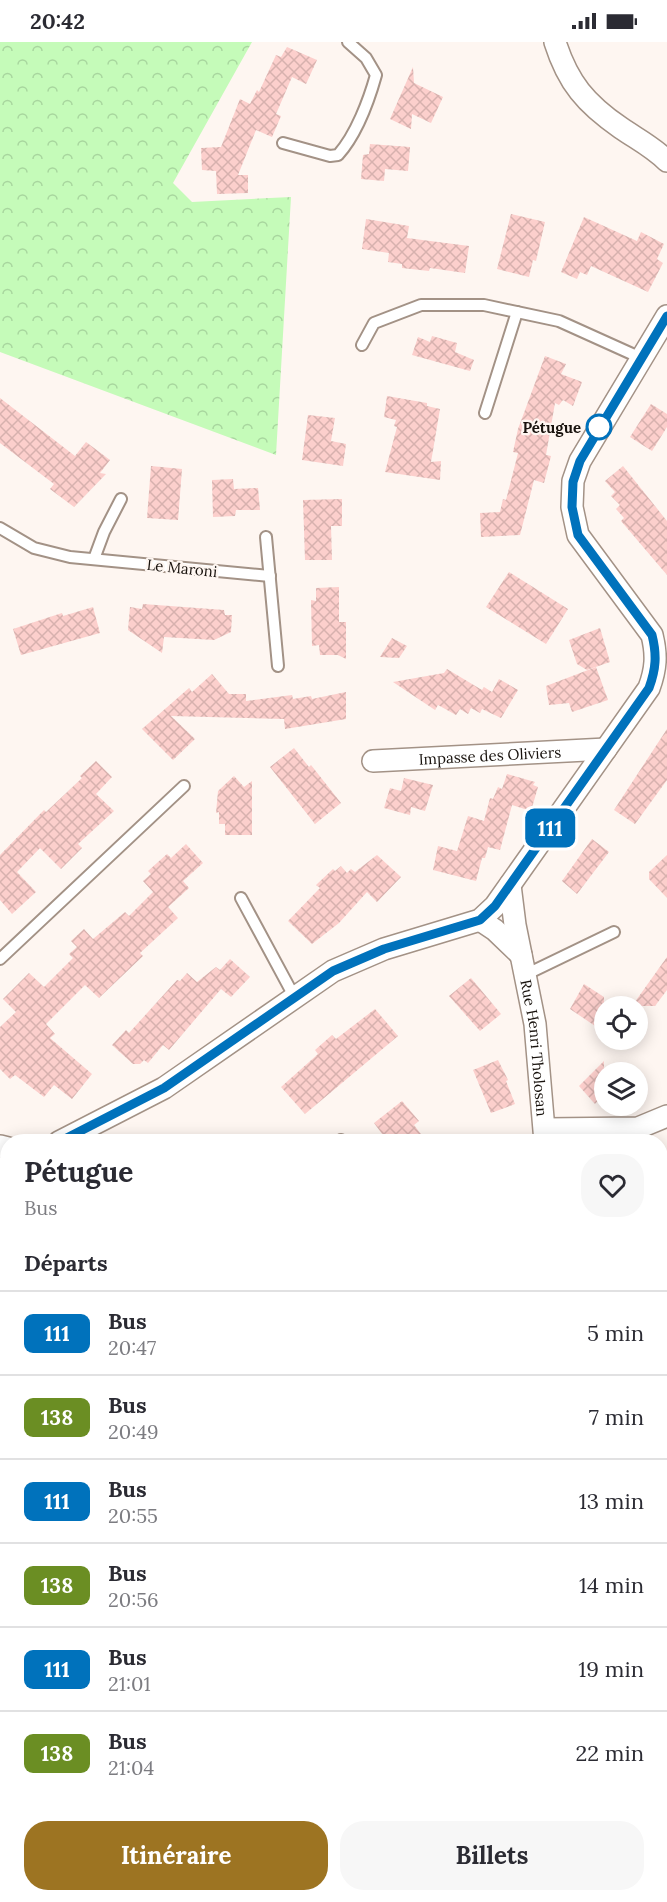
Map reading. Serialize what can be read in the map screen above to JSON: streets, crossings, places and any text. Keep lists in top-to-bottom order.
{
  "streets": {
    "street": ["Impasse des Oliviers", "Rue Henri Tholosan"],
    "lane": ["Le Maroni"]
  },
  "places": ["Pétugue"],
  "lines": ["bus line 111"],
  "page": {
    "status": "20:42",
    "on_map": "111",
    "heading": [
      ["Pétugue", "Bus"],
      "Départs"
    ],
    "list": [
      {
        "mark": "111",
        "name": "Bus",
        "note": "20:47",
        "value": "5 min"
      },
      {
        "mark": "138",
        "name": "Bus",
        "note": "20:49",
        "value": "7 min"
      },
      {
        "mark": "111",
        "name": "Bus",
        "note": "20:55",
        "value": "13 min"
      },
      {
        "mark": "138",
        "name": "Bus",
        "note": "20:56",
        "value": "14 min"
      },
      {
        "mark": "111",
        "name": "Bus",
        "note": "21:01",
        "value": "19 min"
      },
      {
        "mark": "138",
        "name": "Bus",
        "note": "21:04",
        "value": "22 min"
      }
    ],
    "buttons": ["Itinéraire", "Billets"]
  }
}
